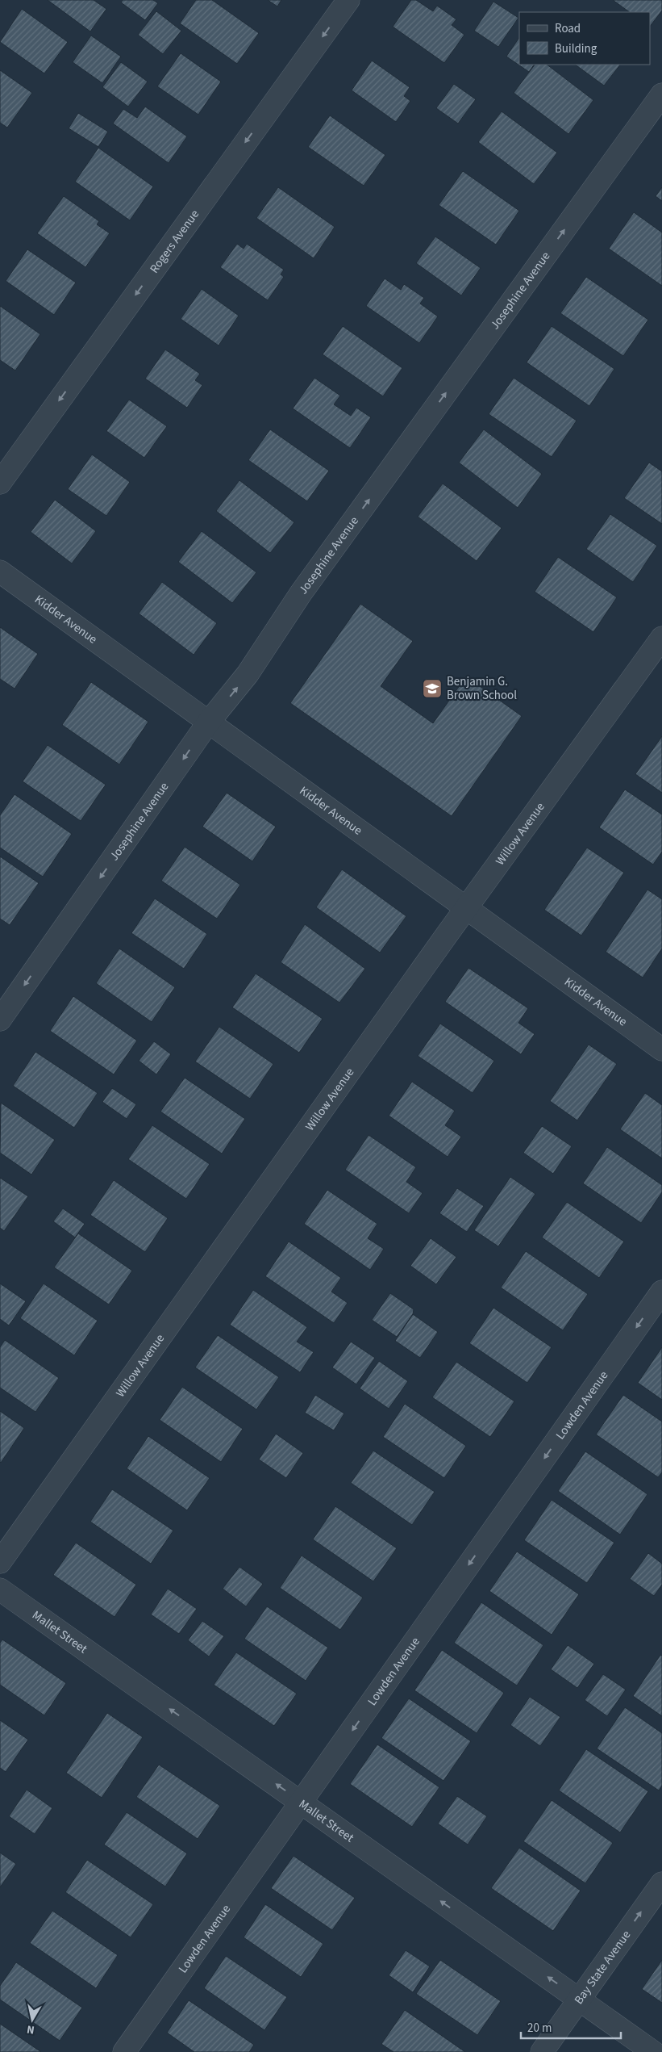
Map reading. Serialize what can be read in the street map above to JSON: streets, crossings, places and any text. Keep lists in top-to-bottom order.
{
  "streets": {
    "street": [
      "Rogers Avenue",
      "Josephine Avenue",
      "Kidder Avenue",
      "Willow Avenue",
      "Lowden Avenue",
      "Mallet Street",
      "Bay State Avenue"
    ]
  },
  "crossings": [
    ["Josephine Avenue", "Kidder Avenue"],
    ["Kidder Avenue", "Willow Avenue"],
    ["Lowden Avenue", "Mallet Street"],
    ["Mallet Street", "Bay State Avenue"]
  ],
  "one_way": [
    "Rogers Avenue",
    "Lowden Avenue",
    "Mallet Street",
    "Bay State Avenue"
  ],
  "places": {
    "school or university": ["Benjamin G. Brown School"]
  },
  "legend": ["Road", "Building"],
  "scale_bar": "20 m",
  "north": "bottom"
}
